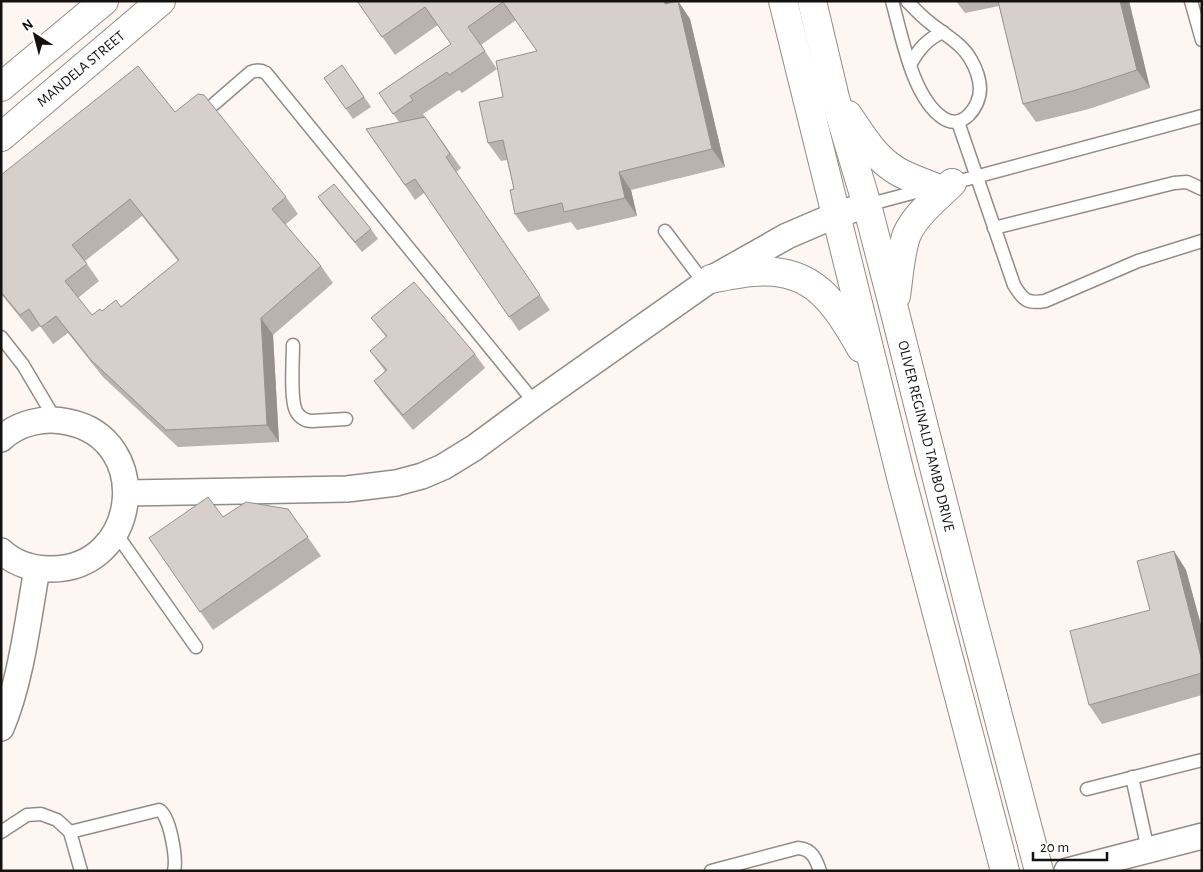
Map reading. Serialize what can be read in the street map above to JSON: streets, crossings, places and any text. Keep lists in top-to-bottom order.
{
  "streets": {
    "main road": ["MANDELA STREET", "OLIVER REGINALD TAMBO DRIVE"]
  },
  "scale_bar": "20 m",
  "north": "top left"
}
